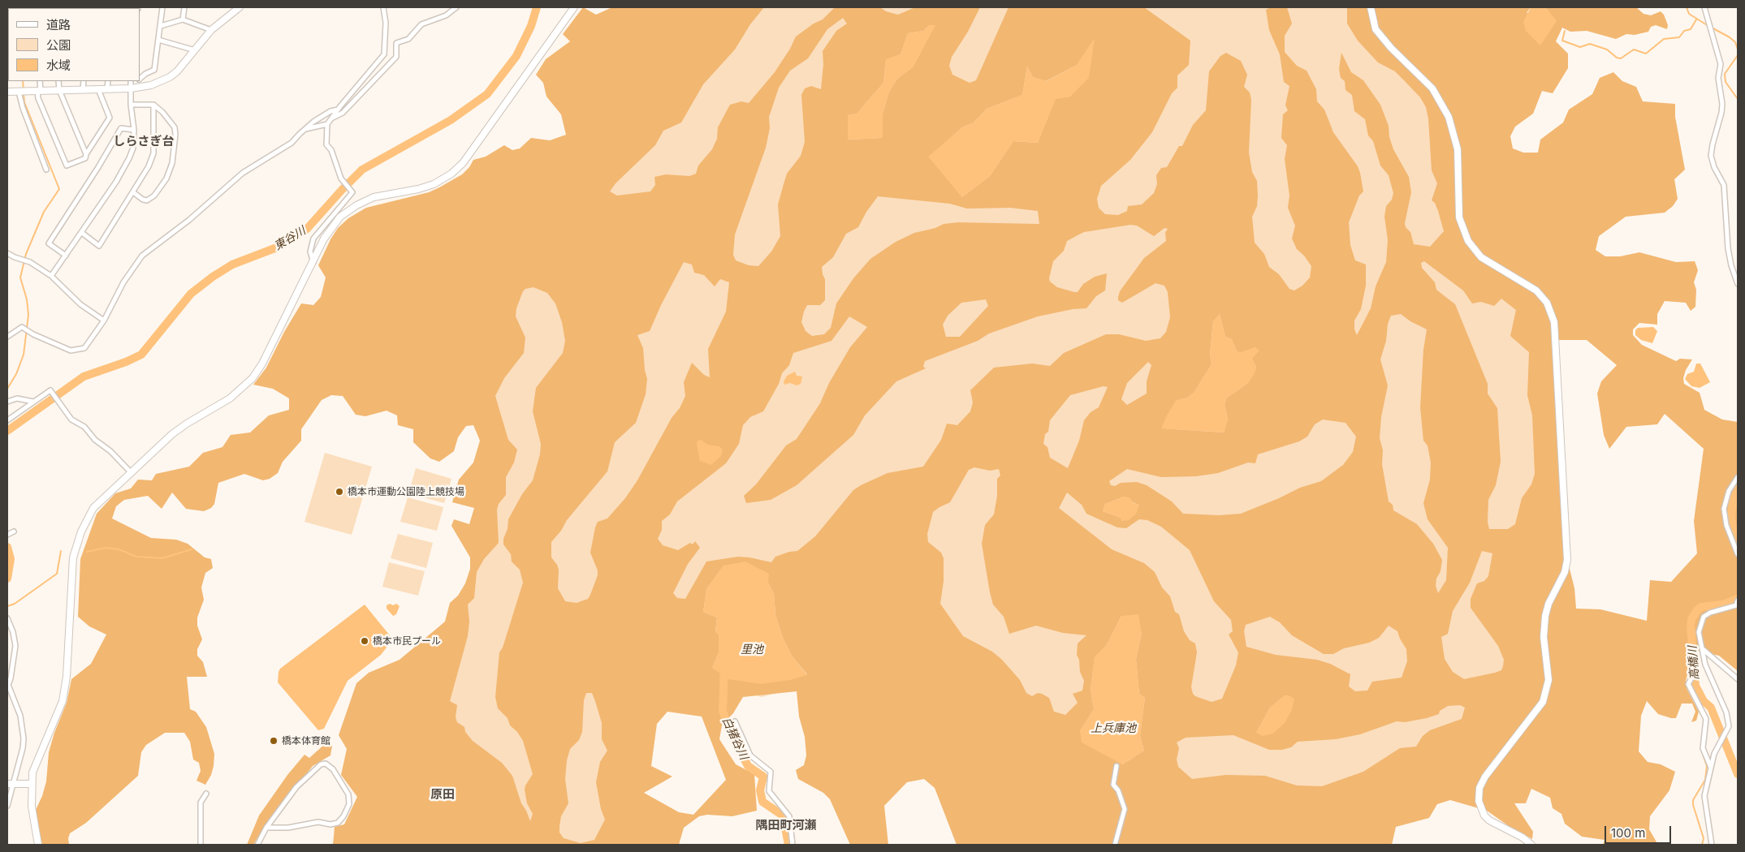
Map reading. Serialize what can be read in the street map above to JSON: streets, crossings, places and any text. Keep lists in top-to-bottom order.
{
  "districts": ["しらさぎ台", "原田", "隅田町河瀬"],
  "water": [
    "東谷川",
    "里池",
    "高橋川",
    "上兵庫池",
    "白猪谷川"
  ],
  "places": ["橋本市運動公園陸上競技場", "橋本市民プール", "橋本体育館"],
  "legend": ["道路", "公園", "水域"],
  "scale_bar": "100 m"
}
